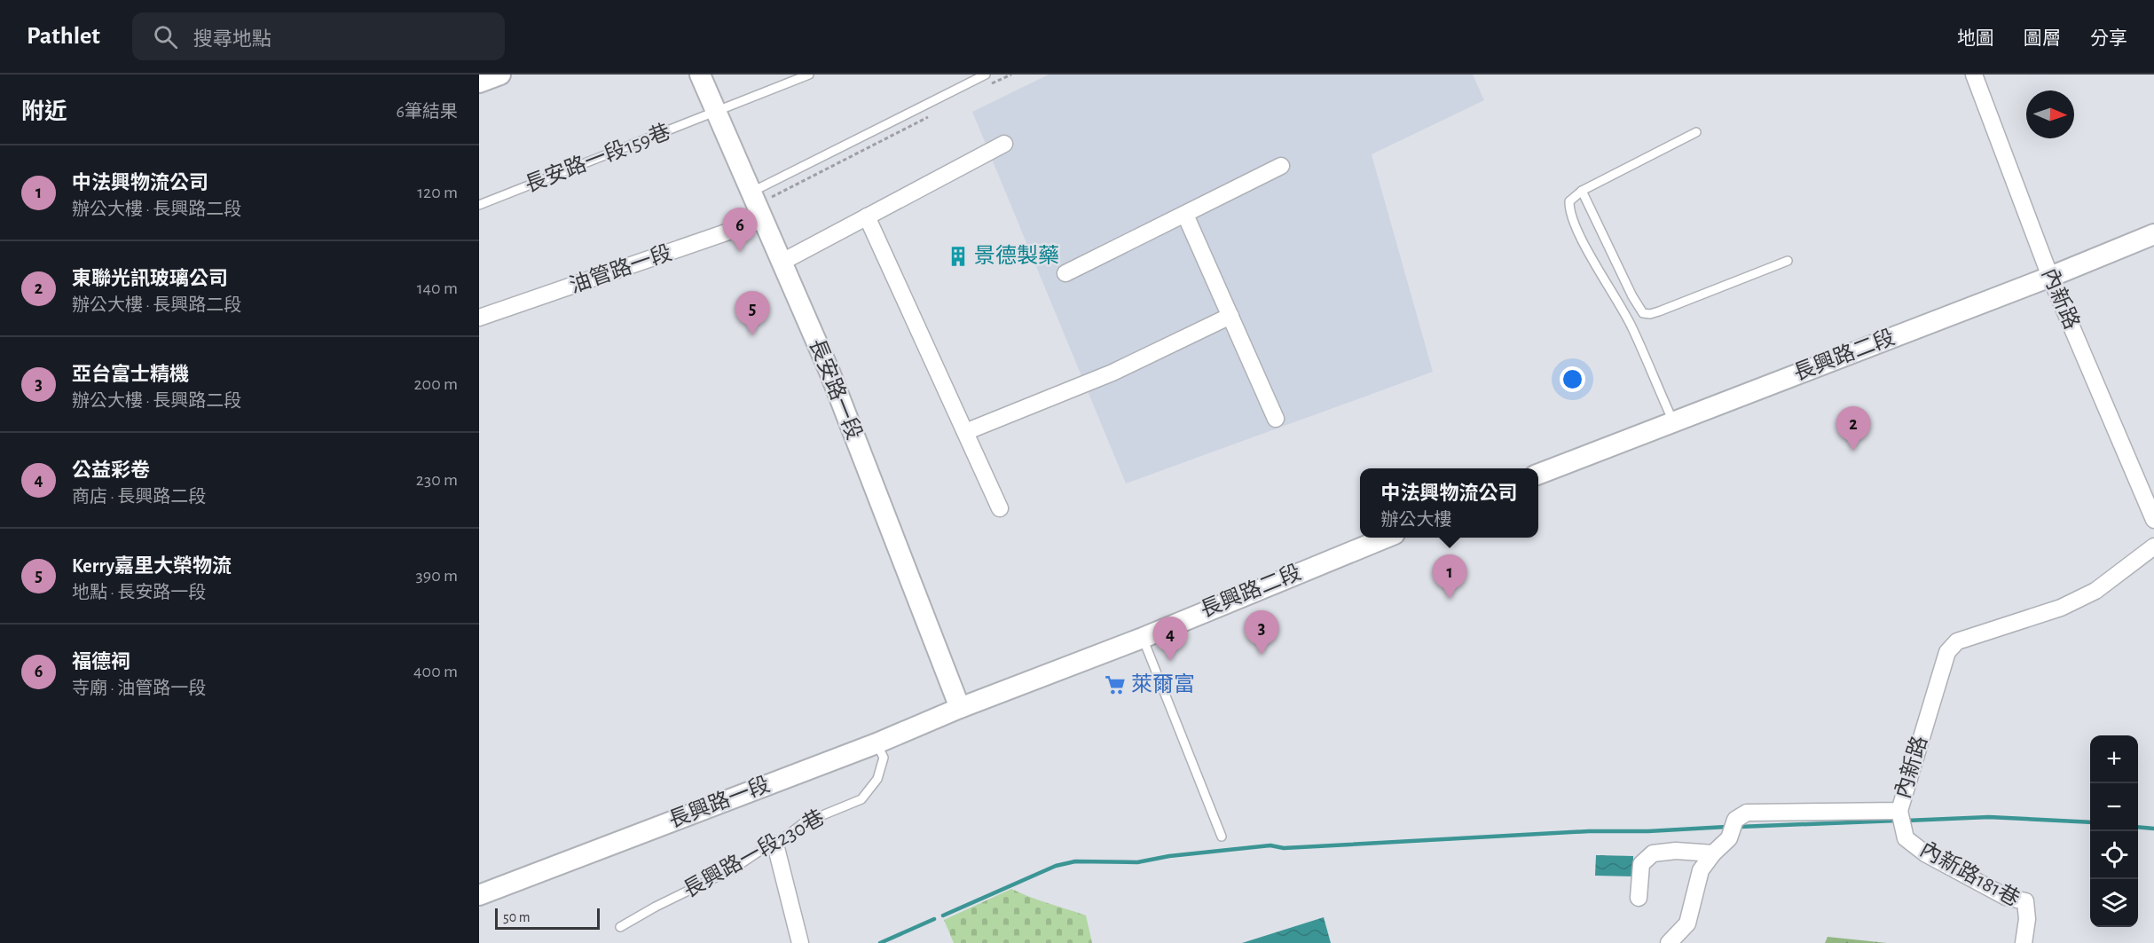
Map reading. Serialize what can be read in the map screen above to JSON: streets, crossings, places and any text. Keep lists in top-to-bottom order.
{
  "streets": {
    "street": [
      "油管路一段",
      "內新路",
      "長興路二段",
      "長安路一段",
      "長興路一段",
      "內新路181巷"
    ],
    "lane": ["長安路一段159巷", "長興路一段230巷"]
  },
  "crossings": [
    ["長安路一段159巷", "長安路一段"],
    ["油管路一段", "長安路一段"],
    ["內新路", "長興路二段"],
    ["內新路", "內新路181巷"],
    ["長興路二段", "長安路一段"],
    ["長興路二段", "長興路一段"],
    ["長安路一段", "長興路一段"],
    ["長興路一段", "長興路一段230巷"]
  ],
  "places": {
    "building": ["景德製藥"],
    "supermarket": ["萊爾富"]
  },
  "scale_bar": "50 m",
  "north": "right",
  "page": {
    "header": "Pathlet",
    "search": "搜尋地點",
    "nav": ["地圖", "圖層", "分享"],
    "heading": ["附近", "6筆結果"],
    "list": [
      {
        "mark": "1",
        "name": "中法興物流公司",
        "note": "辦公大樓 · 長興路二段",
        "value": "120 m"
      },
      {
        "mark": "2",
        "name": "東聯光訊玻璃公司",
        "note": "辦公大樓 · 長興路二段",
        "value": "140 m"
      },
      {
        "mark": "3",
        "name": "亞台富士精機",
        "note": "辦公大樓 · 長興路二段",
        "value": "200 m"
      },
      {
        "mark": "4",
        "name": "公益彩卷",
        "note": "商店 · 長興路二段",
        "value": "230 m"
      },
      {
        "mark": "5",
        "name": "Kerry嘉里大榮物流",
        "note": "地點 · 長安路一段",
        "value": "390 m"
      },
      {
        "mark": "6",
        "name": "福德祠",
        "note": "寺廟 · 油管路一段",
        "value": "400 m"
      }
    ],
    "pins": [
      "6",
      "5",
      "2",
      "1",
      "3",
      "4"
    ],
    "popup": ["中法興物流公司", "辦公大樓"],
    "map_buttons": ["+", "−"],
    "scale": "50 m"
  }
}
